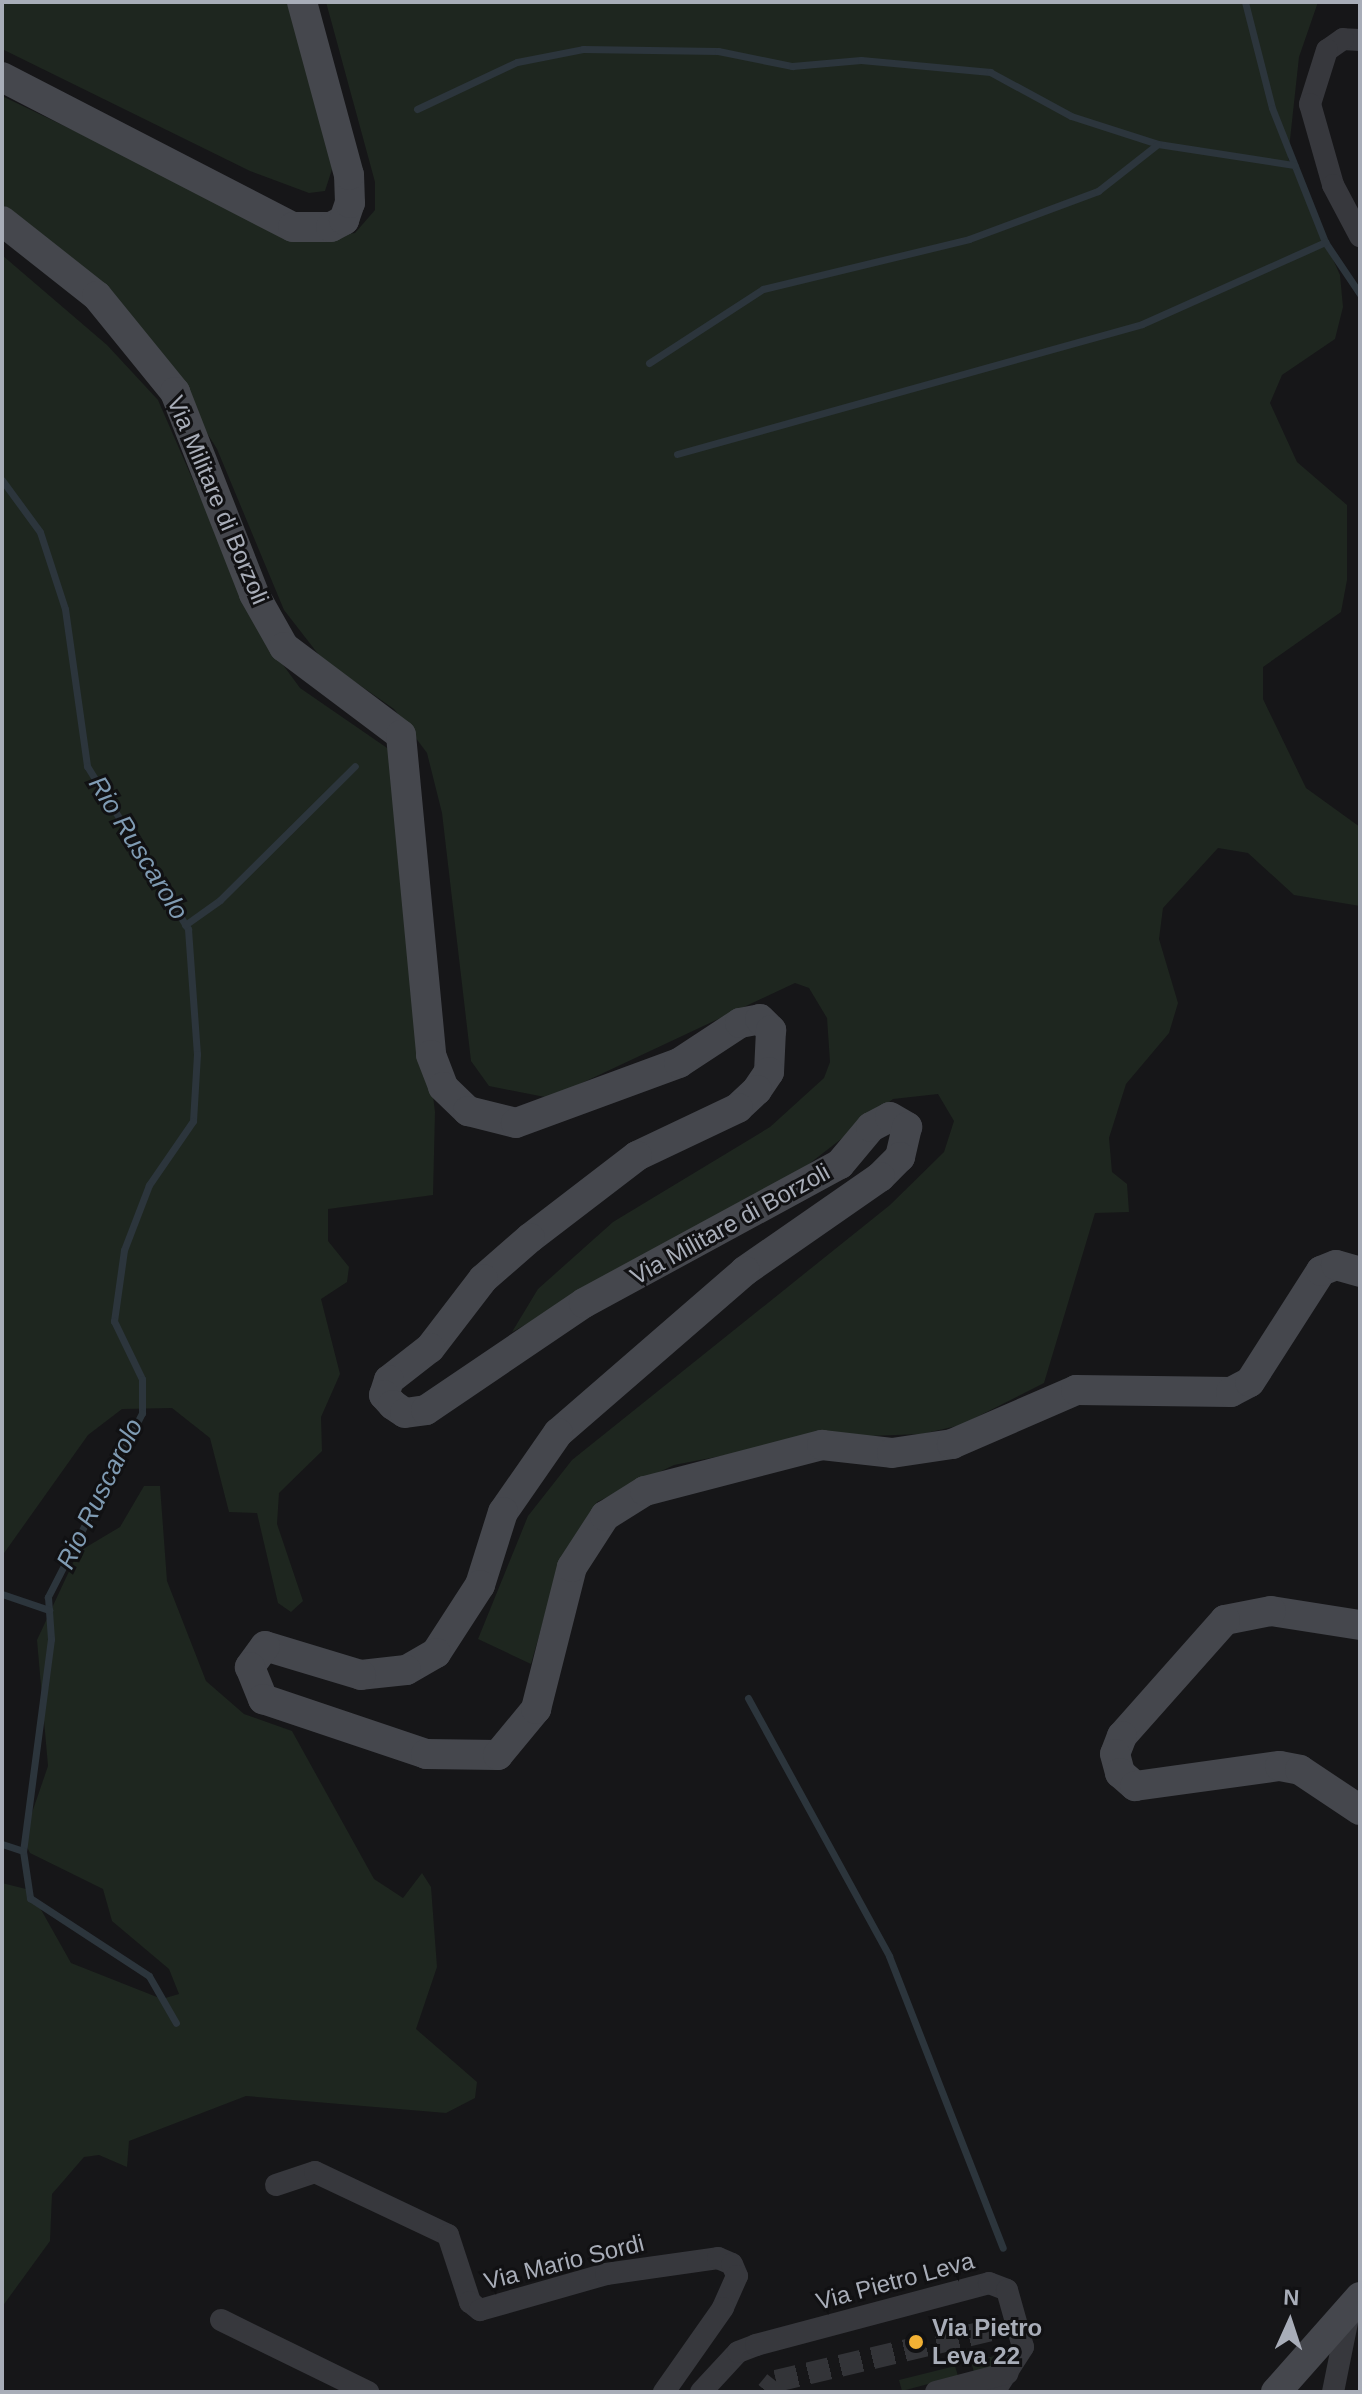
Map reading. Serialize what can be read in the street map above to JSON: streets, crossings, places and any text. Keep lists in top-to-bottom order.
{
  "streets": {
    "street": ["Via Militare di Borzoli", "Via Mario Sordi", "Via Pietro Leva"]
  },
  "water": ["Rio Ruscarolo"],
  "places": ["Via Pietro Leva 22"],
  "north": "top"
}
